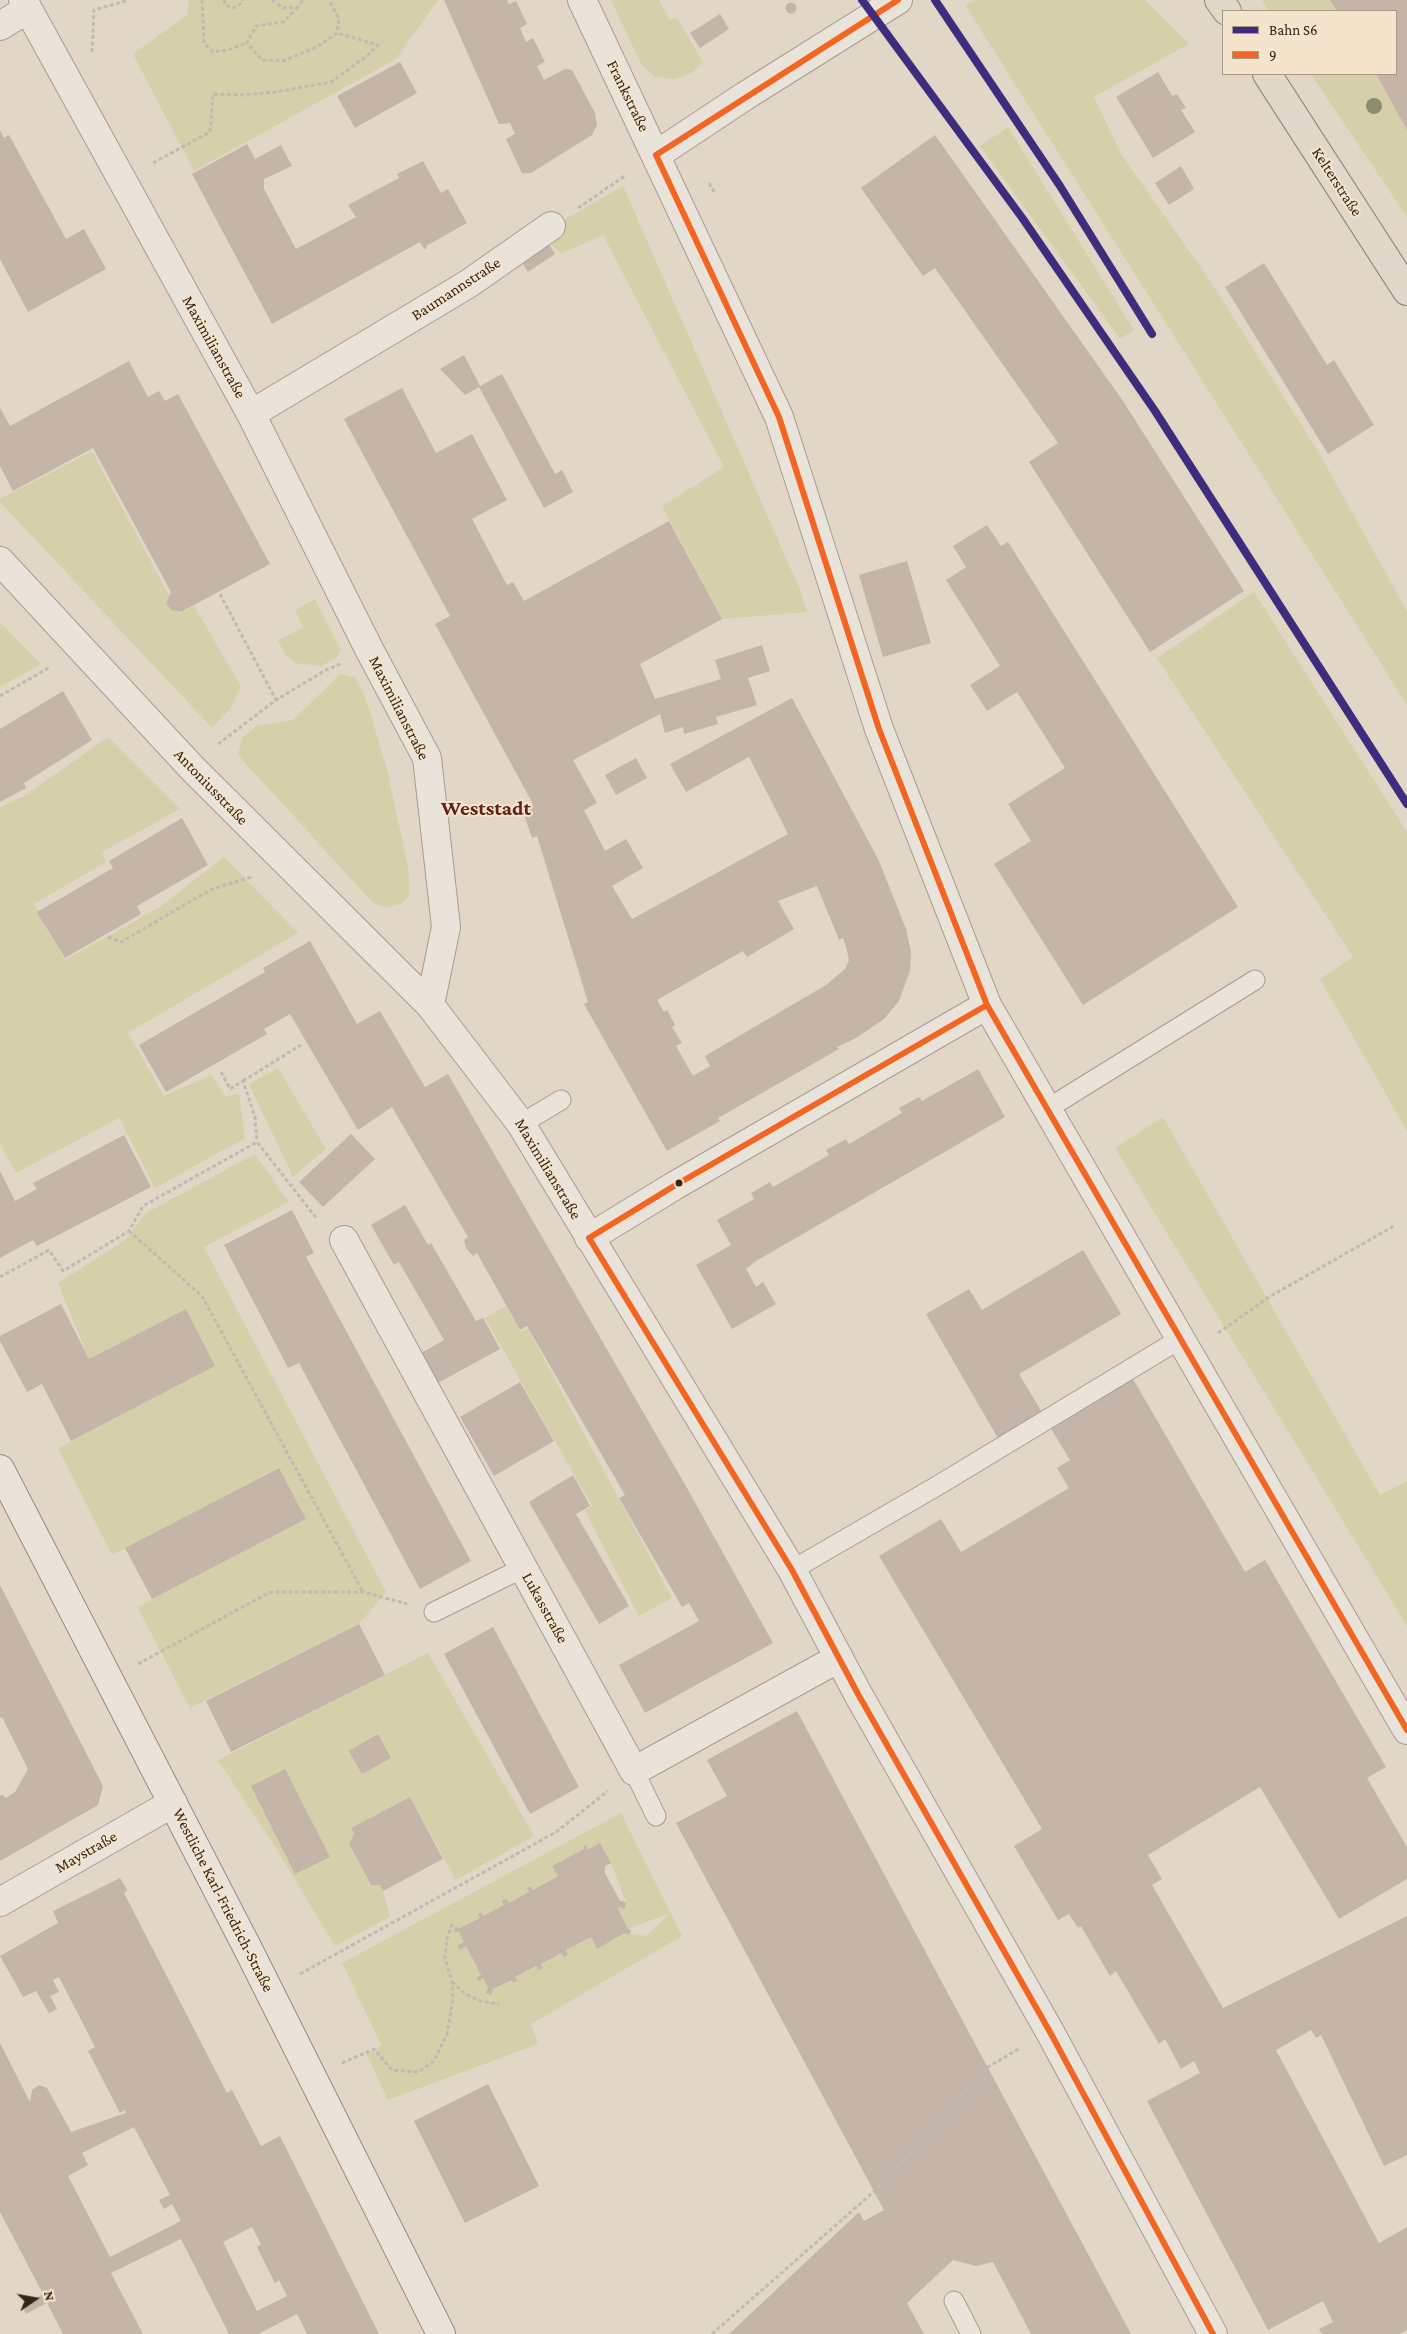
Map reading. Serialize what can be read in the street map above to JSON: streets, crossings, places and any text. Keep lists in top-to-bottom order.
{
  "streets": {
    "main road": ["Kelterstraße"],
    "street": [
      "Frankstraße",
      "Baumannstraße",
      "Maximilianstraße",
      "Antoniusstraße",
      "Lukasstraße",
      "Maystraße",
      "Westliche Karl-Friedrich-Straße"
    ]
  },
  "crossings": [
    ["Baumannstraße", "Maximilianstraße"],
    ["Maximilianstraße", "Antoniusstraße"],
    ["Maystraße", "Westliche Karl-Friedrich-Straße"]
  ],
  "districts": ["Weststadt"],
  "lines": ["rail line S6", "transit line 9"],
  "legend": ["Bahn S6", "9"],
  "north": "right"
}
